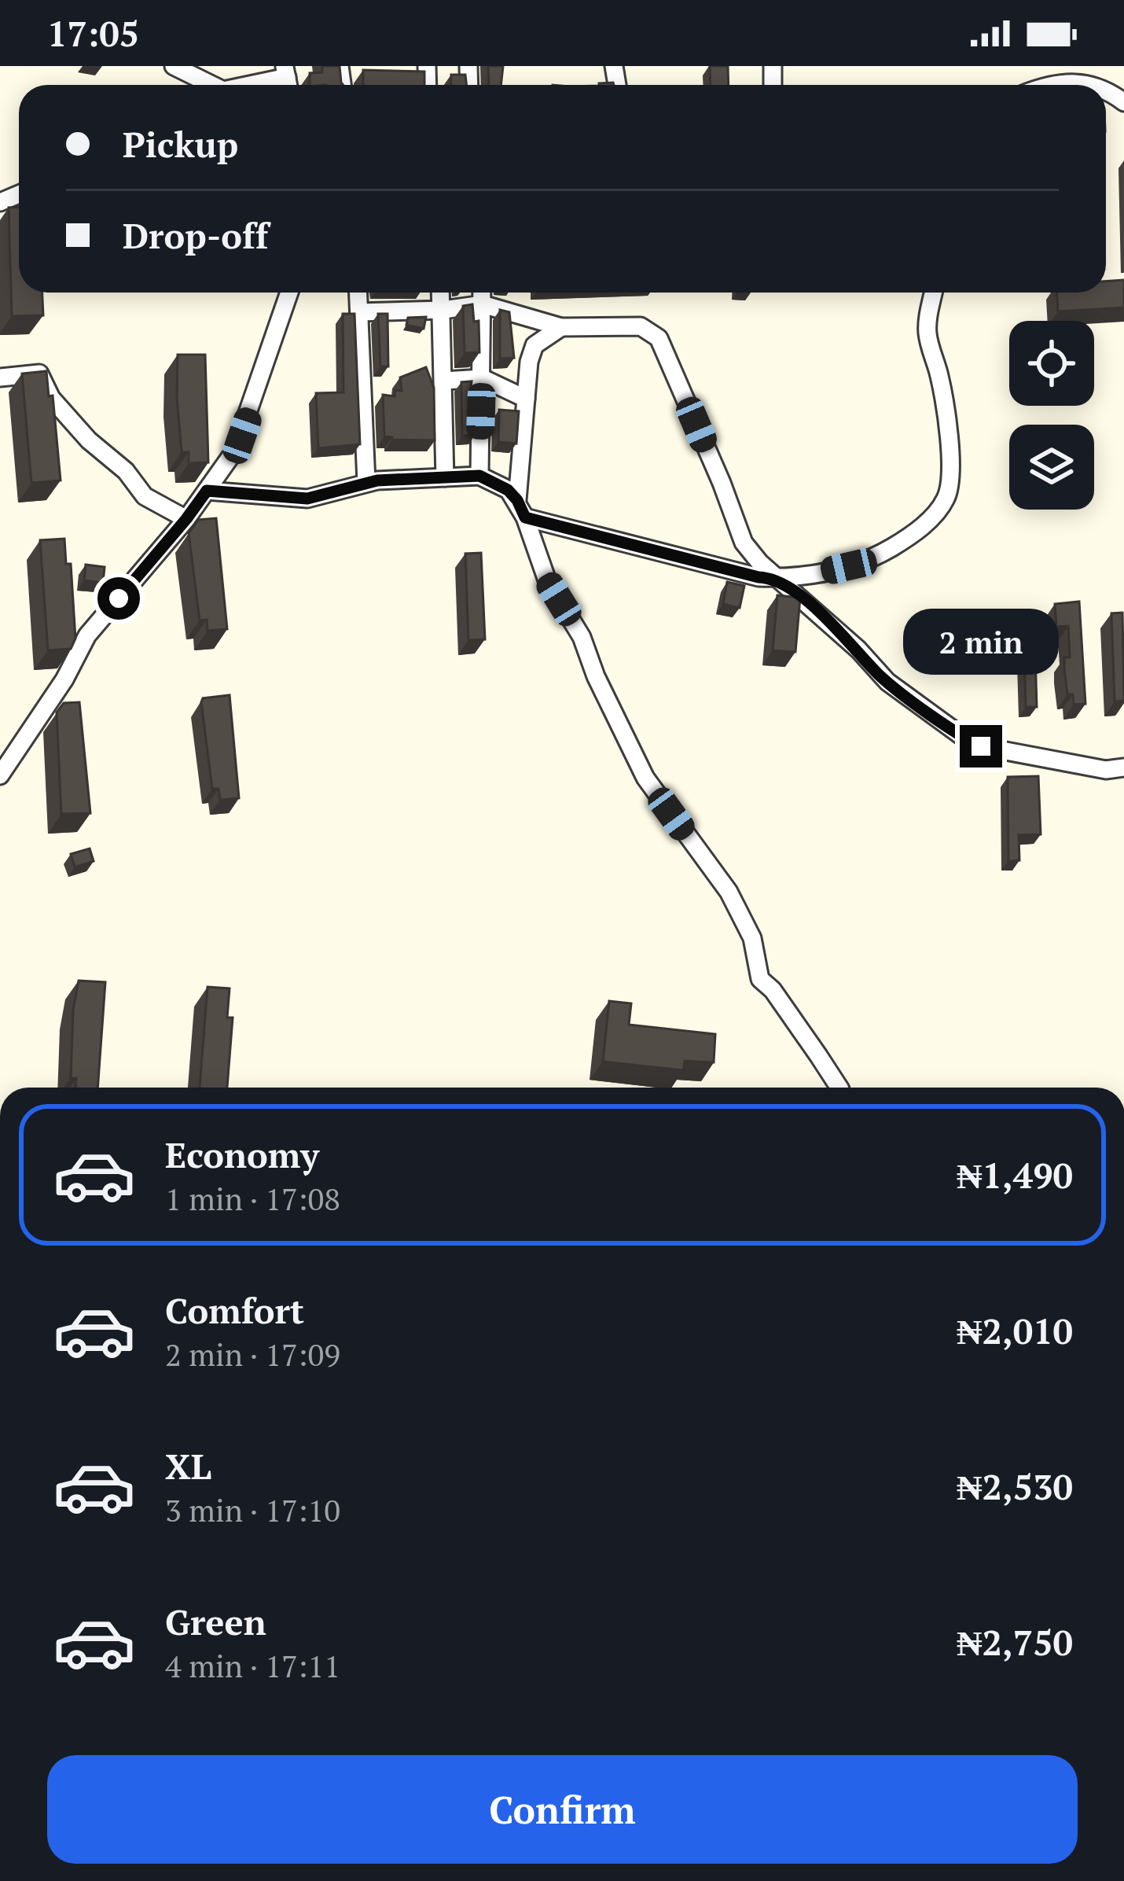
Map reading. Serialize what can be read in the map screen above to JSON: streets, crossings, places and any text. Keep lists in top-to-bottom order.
{
  "page": {
    "status": "17:05",
    "banner": ["Pickup", "Drop-off"],
    "bubble": "2 min",
    "list": [
      {
        "name": "Economy",
        "note": "1 min · 17:08",
        "value": "₦1,490"
      },
      {
        "name": "Comfort",
        "note": "2 min · 17:09",
        "value": "₦2,010"
      },
      {
        "name": "XL",
        "note": "3 min · 17:10",
        "value": "₦2,530"
      },
      {
        "name": "Green",
        "note": "4 min · 17:11",
        "value": "₦2,750"
      }
    ],
    "buttons": "Confirm"
  }
}
